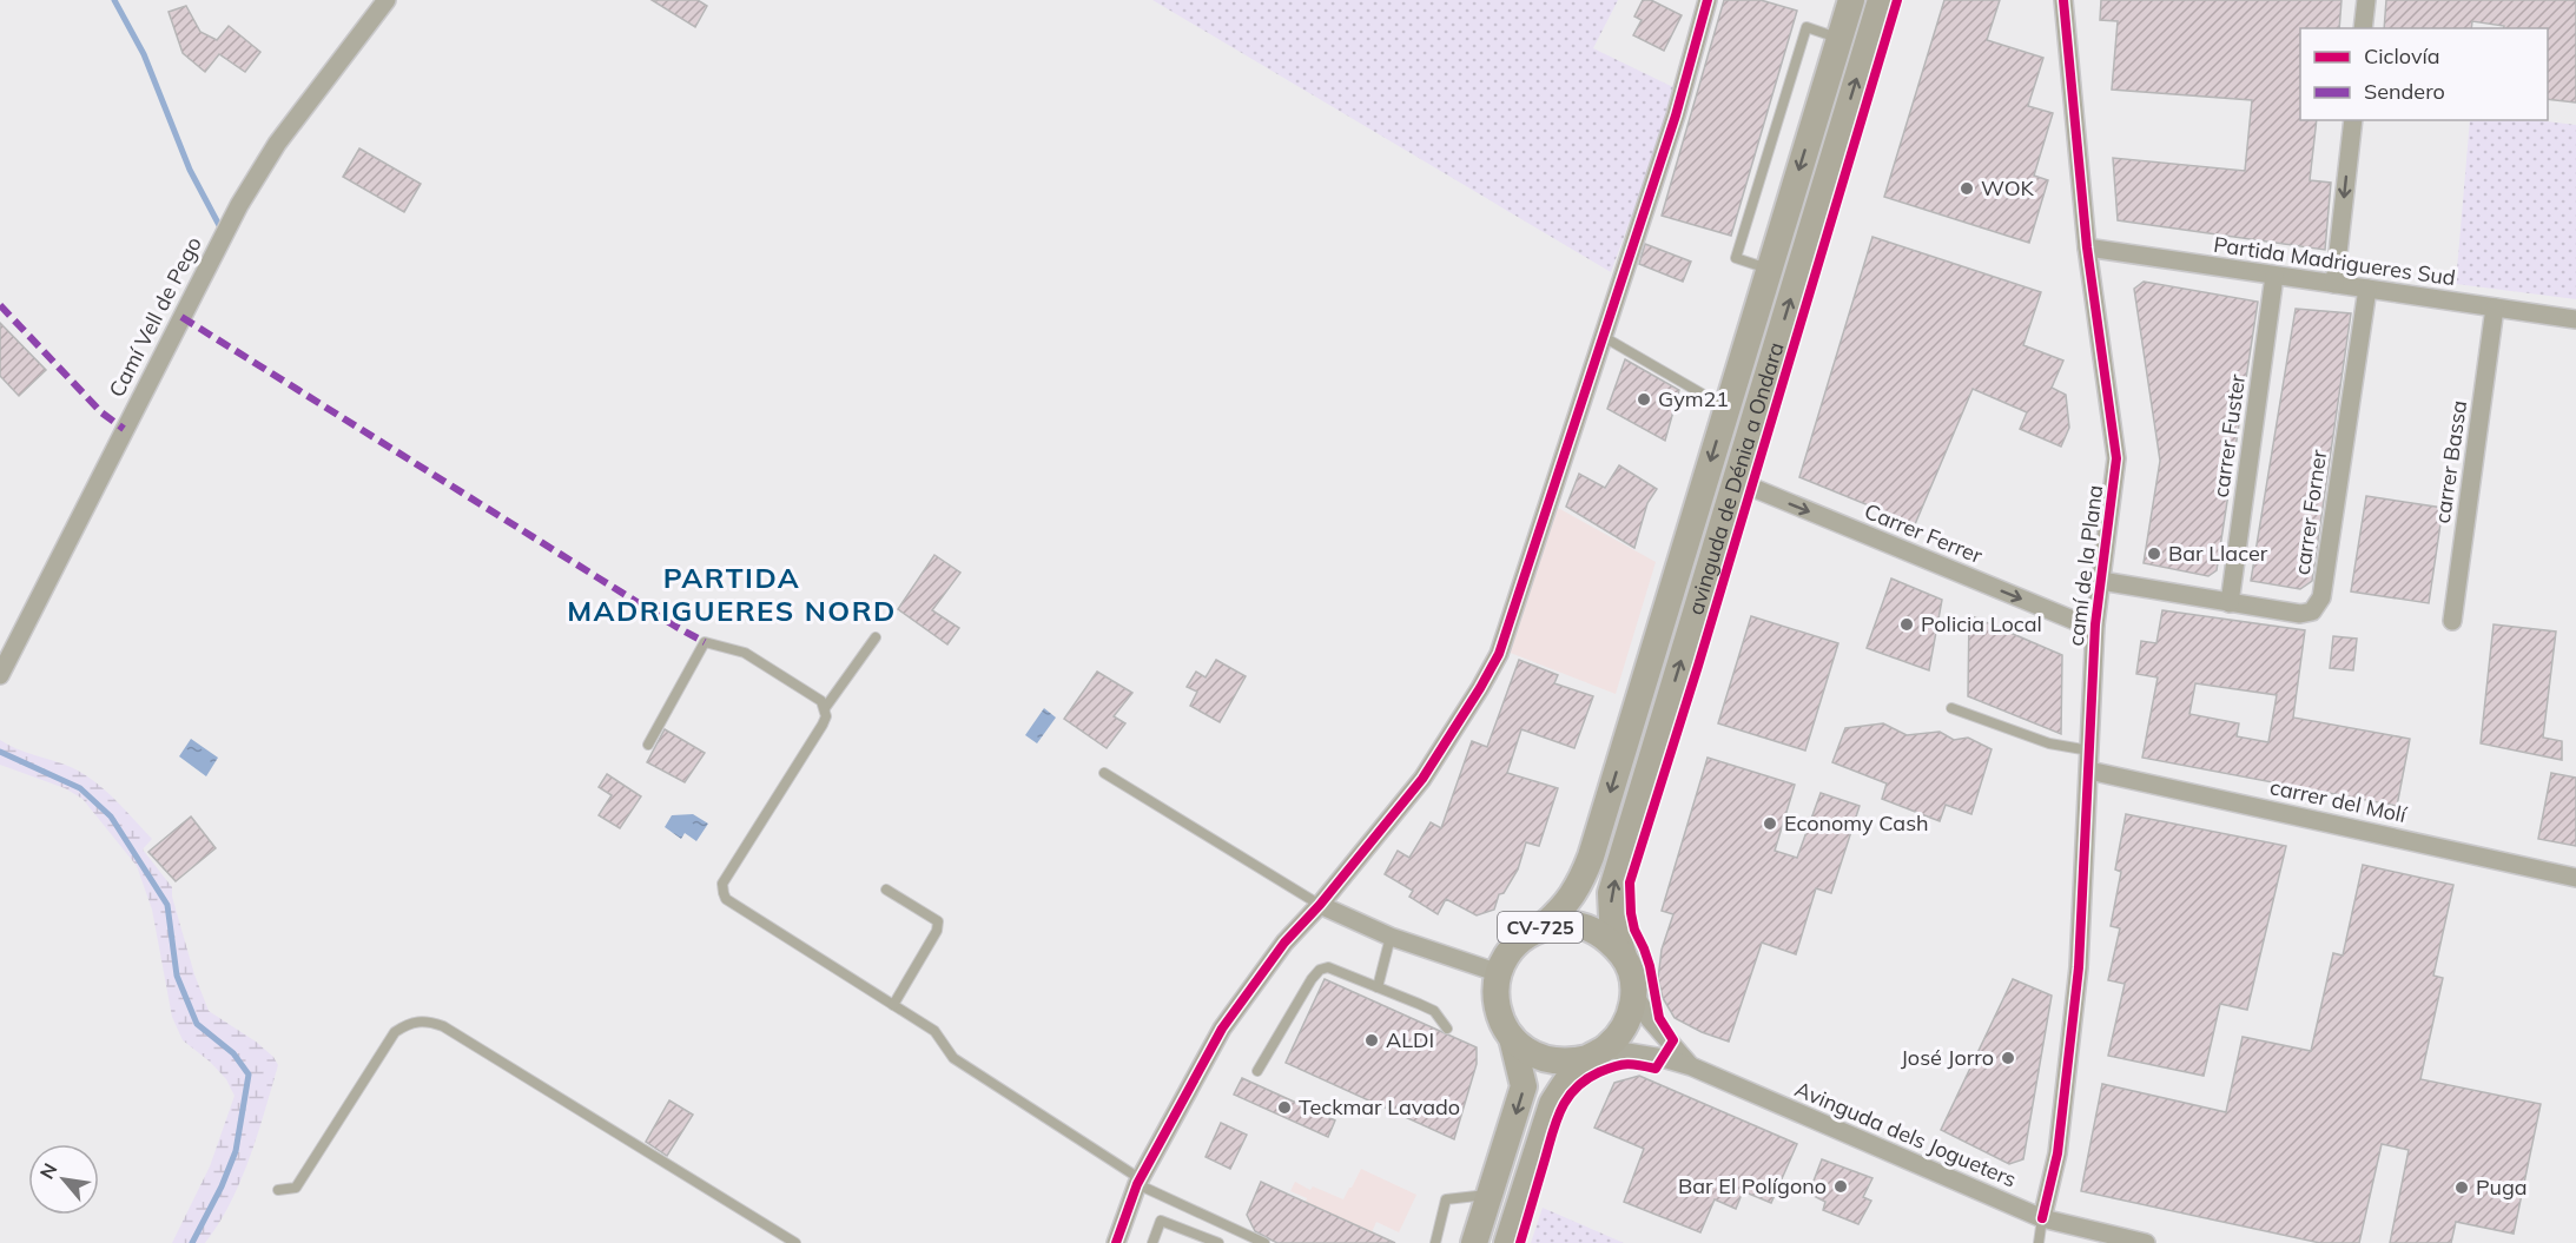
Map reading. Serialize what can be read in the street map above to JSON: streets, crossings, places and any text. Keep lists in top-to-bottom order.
{
  "streets": {
    "main road": ["avinguda de Dénia a Ondara", "CV-725"],
    "street": [
      "Partida Madrigueres Sud",
      "Camí Vell de Pego",
      "carrer Fuster",
      "carrer Bassa",
      "carrer Forner",
      "Carrer Ferrer",
      "camí de la Plana",
      "carrer del Molí",
      "Avinguda dels Jogueters"
    ]
  },
  "crossings": [
    ["Partida Madrigueres Sud", "carrer Fuster"],
    ["Partida Madrigueres Sud", "carrer Bassa"],
    ["Partida Madrigueres Sud", "carrer Forner"],
    ["Partida Madrigueres Sud", "camí de la Plana"],
    ["carrer Fuster", "carrer Forner"],
    ["avinguda de Dénia a Ondara", "Carrer Ferrer"],
    ["avinguda de Dénia a Ondara", "CV-725"],
    ["avinguda de Dénia a Ondara", "Avinguda dels Jogueters"],
    ["carrer Forner", "camí de la Plana"],
    ["Carrer Ferrer", "camí de la Plana"],
    ["camí de la Plana", "carrer del Molí"],
    ["camí de la Plana", "Avinguda dels Jogueters"],
    ["CV-725", "Avinguda dels Jogueters"]
  ],
  "one_way": ["Carrer Ferrer"],
  "districts": ["PARTIDA MADRIGUERES NORD"],
  "places": [
    "WOK",
    "Gym21",
    "Bar Llacer",
    "Policia Local",
    "Economy Cash",
    "ALDI",
    "José Jorro",
    "Teckmar Lavado",
    "Bar El Polígono",
    "Puga"
  ],
  "legend": ["Ciclovía", "Sendero"],
  "north": "top left"
}
